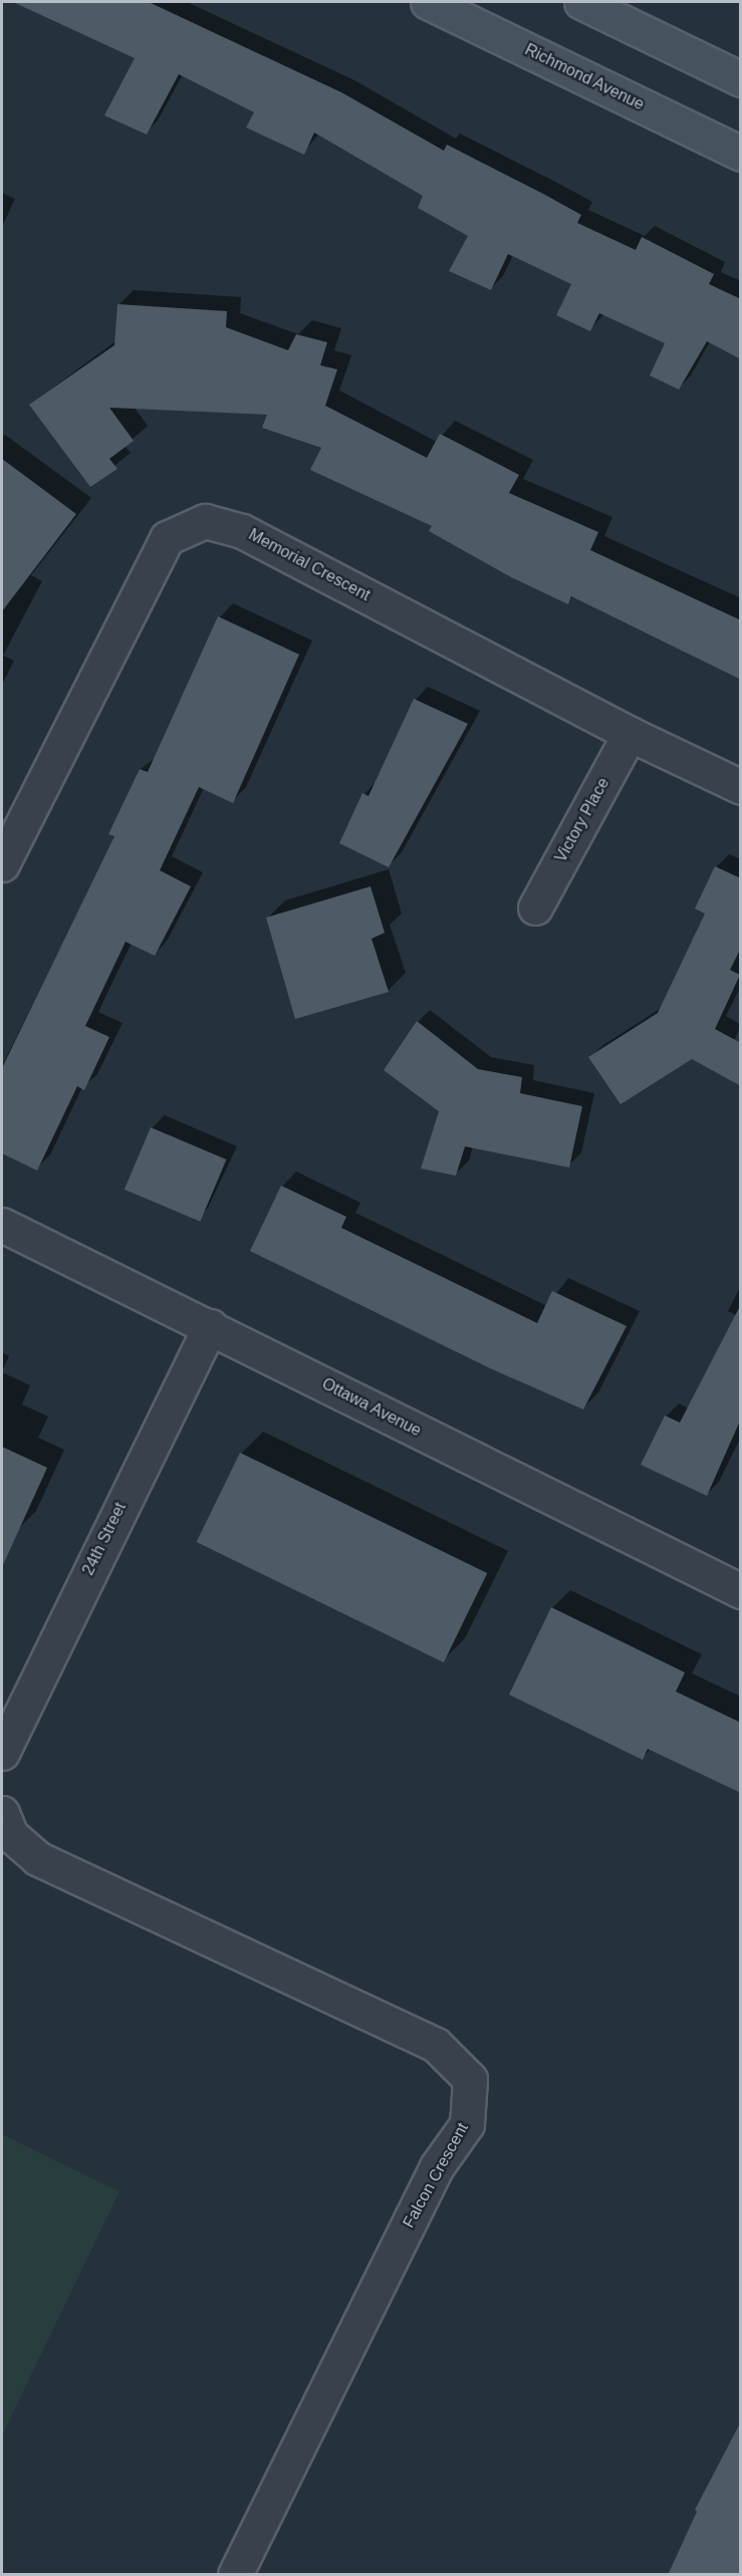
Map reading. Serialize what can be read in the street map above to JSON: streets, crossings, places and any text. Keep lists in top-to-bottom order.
{
  "streets": {
    "main road": ["Richmond Avenue"],
    "street": [
      "Memorial Crescent",
      "Victory Place",
      "Ottawa Avenue",
      "24th Street",
      "Falcon Crescent"
    ]
  },
  "crossings": [
    ["Memorial Crescent", "Victory Place"],
    ["Ottawa Avenue", "24th Street"]
  ]
}
